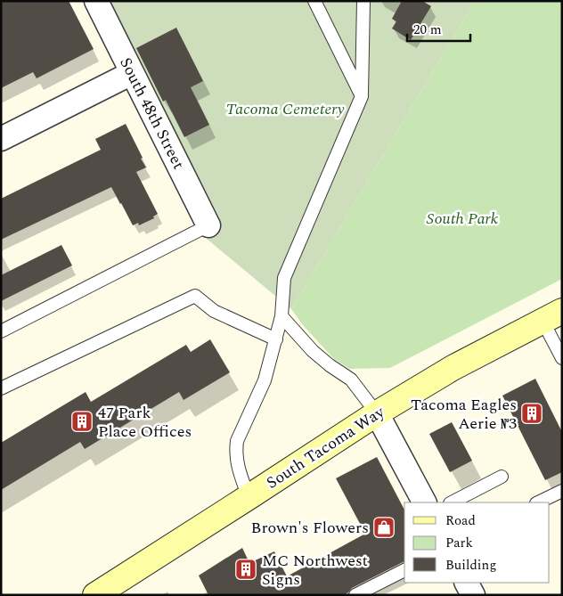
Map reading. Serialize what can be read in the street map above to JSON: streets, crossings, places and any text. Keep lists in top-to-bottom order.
{
  "streets": {
    "main road": ["South Tacoma Way"],
    "street": ["South 48th Street"]
  },
  "parks": ["Tacoma Cemetery", "South Park"],
  "places": {
    "building": ["Tacoma Eagles Aerie №3", "47 Park Place Offices", "MC Northwest Signs"],
    "shop": ["Brown's Flowers"]
  },
  "legend": ["Road", "Park", "Building"],
  "scale_bar": "20 m"
}
